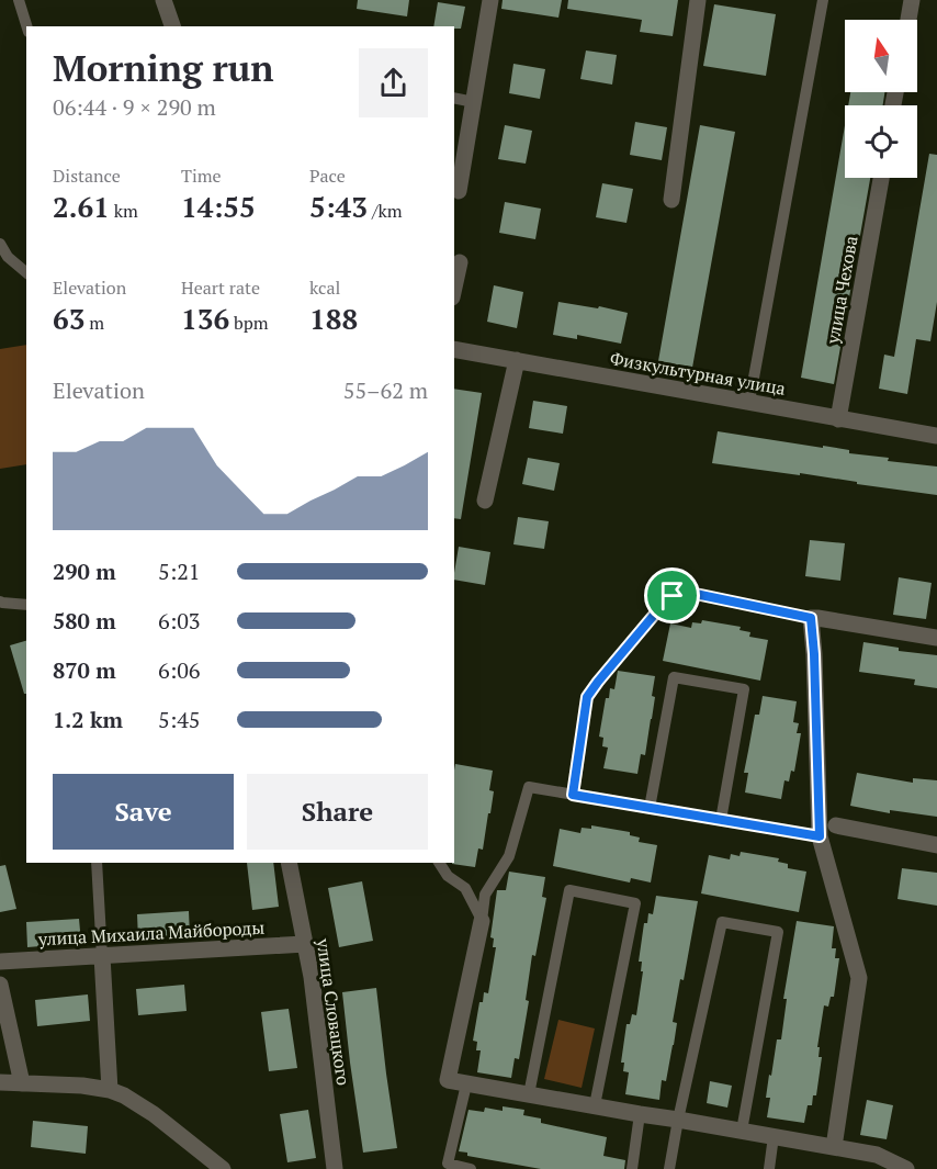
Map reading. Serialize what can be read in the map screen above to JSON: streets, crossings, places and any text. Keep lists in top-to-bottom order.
{
  "streets": {
    "street": [
      "улица Чехова",
      "Физкультурная улица",
      "улица Михаила Майбороды",
      "улица Словацкого"
    ]
  },
  "crossings": [
    ["улица Чехова", "Физкультурная улица"],
    ["улица Михаила Майбороды", "улица Словацкого"]
  ],
  "north": "top",
  "page": {
    "heading": ["Morning run", "06:44 · 9 × 290 m"],
    "stats": [
      ["Distance", "2.61 km"],
      ["Time", "14:55"],
      ["Pace", "5:43 /km"],
      ["Elevation", "63 m"],
      ["Heart rate", "136 bpm"],
      ["kcal", "188"]
    ],
    "chart": ["Elevation", "55–62 m"],
    "list": [
      {
        "name": "290 m",
        "note": "5:21"
      },
      {
        "name": "580 m",
        "note": "6:03"
      },
      {
        "name": "870 m",
        "note": "6:06"
      },
      {
        "name": "1.2 km",
        "note": "5:45"
      }
    ],
    "buttons": ["Save", "Share"]
  }
}
